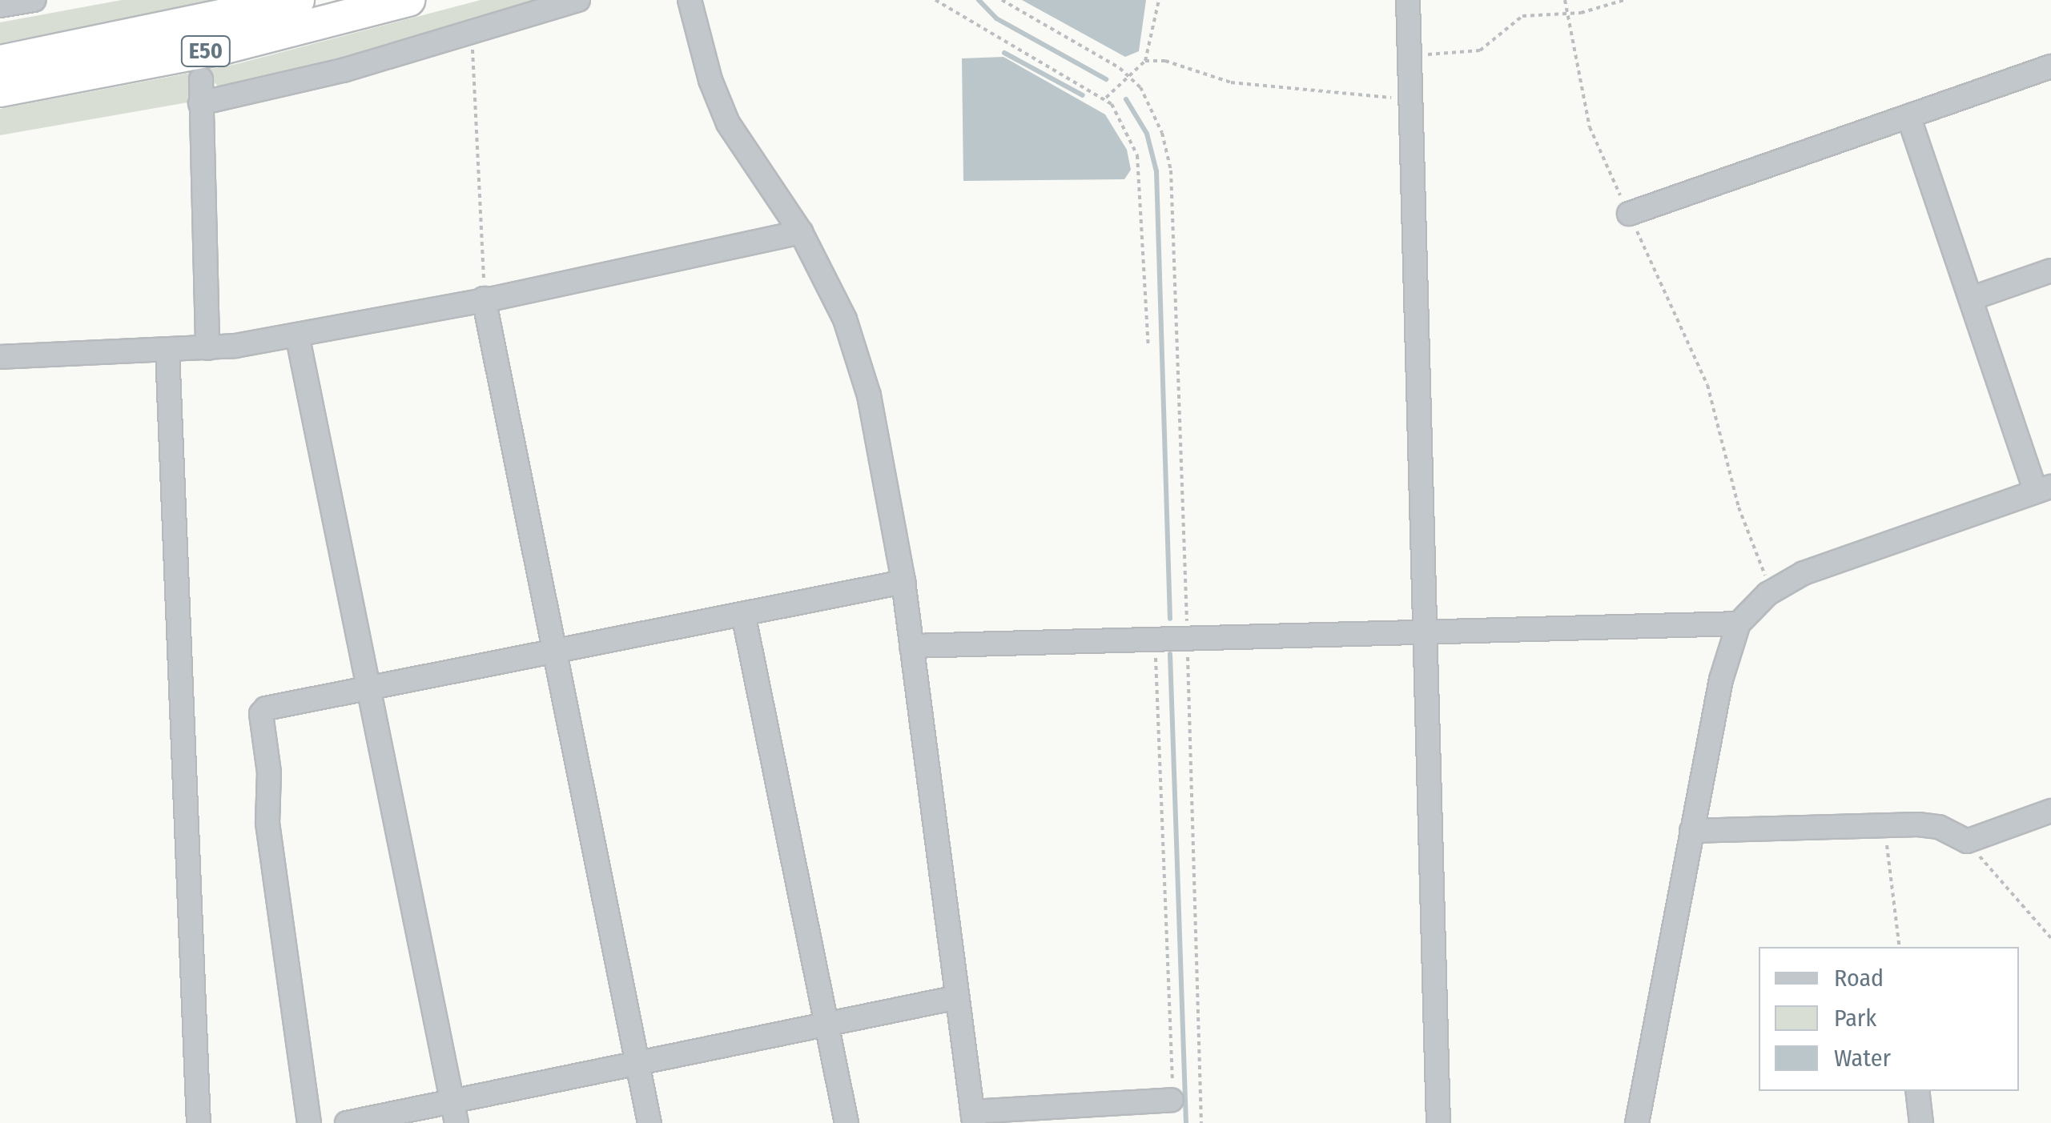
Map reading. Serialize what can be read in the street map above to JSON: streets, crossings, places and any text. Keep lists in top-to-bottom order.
{
  "streets": {
    "highway": ["E50"]
  },
  "legend": ["Road", "Park", "Water"]
}
